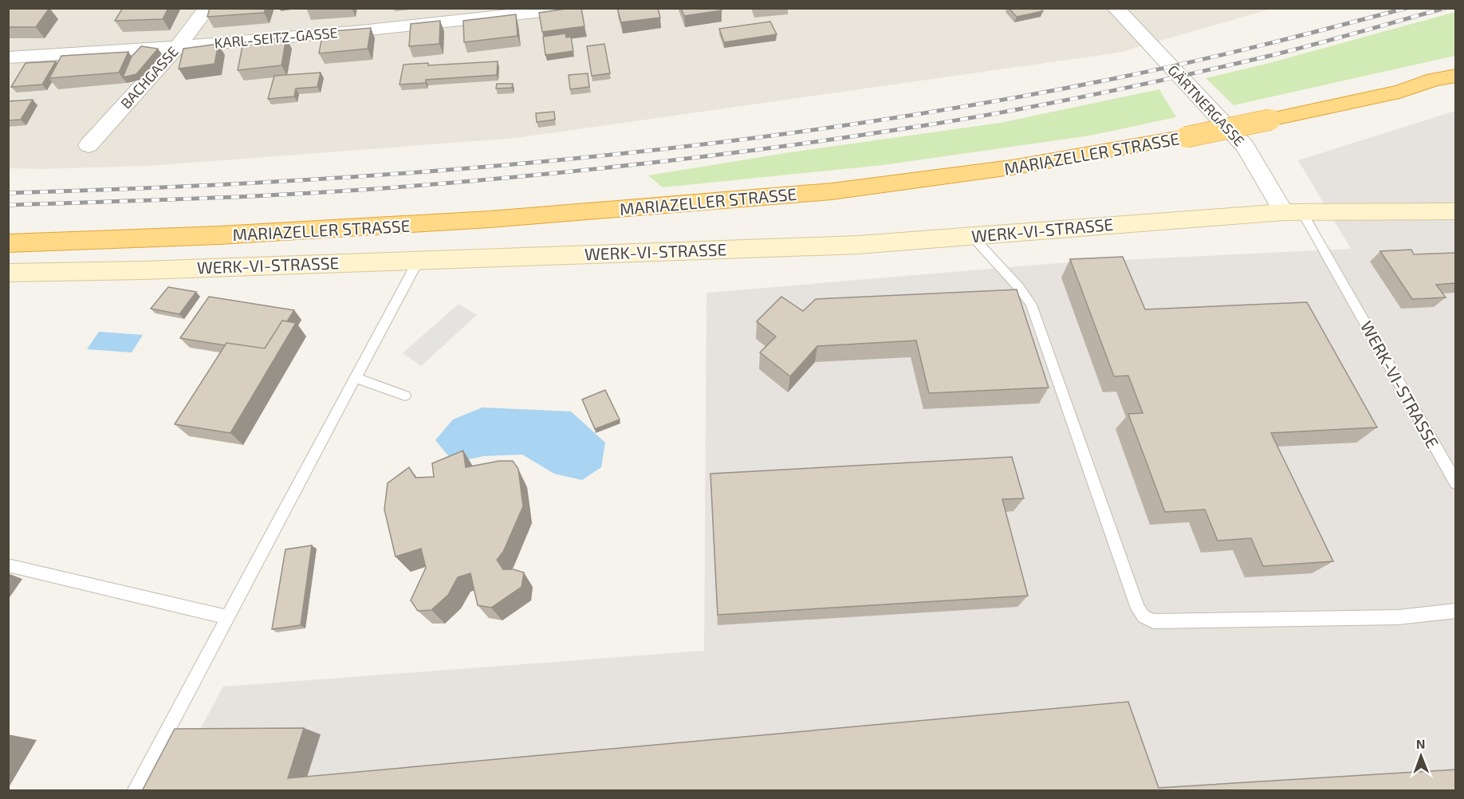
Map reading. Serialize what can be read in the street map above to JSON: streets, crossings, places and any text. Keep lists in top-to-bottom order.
{
  "streets": {
    "highway": ["MARIAZELLER STRASSE"],
    "main road": ["WERK-VI-STRASSE"],
    "street": ["KARL-SEITZ-GASSE", "BACHGASSE", "GÄRTNERGASSE"]
  },
  "crossings": [
    ["KARL-SEITZ-GASSE", "BACHGASSE"],
    ["GÄRTNERGASSE", "WERK-VI-STRASSE"]
  ],
  "north": "top"
}
